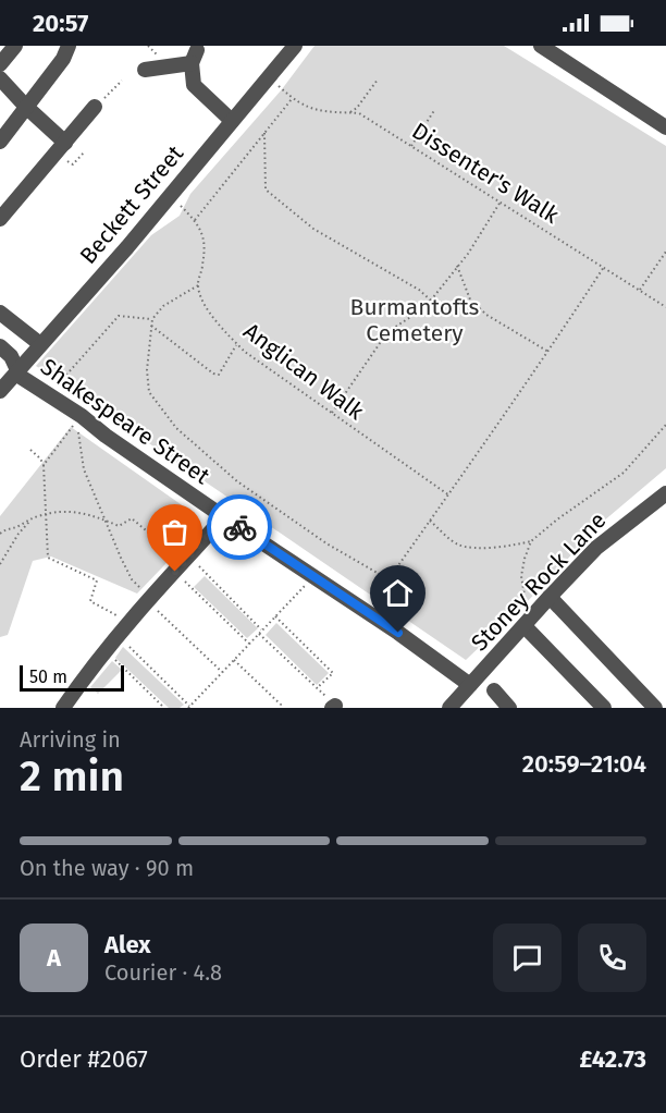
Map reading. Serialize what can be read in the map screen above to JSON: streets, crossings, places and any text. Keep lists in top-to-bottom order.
{
  "streets": {
    "street": ["Beckett Street", "Shakespeare Street", "Stoney Rock Lane"],
    "path": ["Dissenter's Walk", "Anglican Walk"]
  },
  "crossings": [
    ["Beckett Street", "Shakespeare Street"],
    ["Shakespeare Street", "Stoney Rock Lane"]
  ],
  "parks": ["Burmantofts Cemetery"],
  "scale_bar": "50 m",
  "page": {
    "status": "20:57",
    "scale": "50 m",
    "heading": ["2 min", "Arriving in", "20:59–21:04"],
    "panel": [
      "Alex",
      "Courier · 4.8",
      "Order #2067",
      "£42.73"
    ],
    "bar": "On the way · 90 m",
    "round": "A"
  }
}
